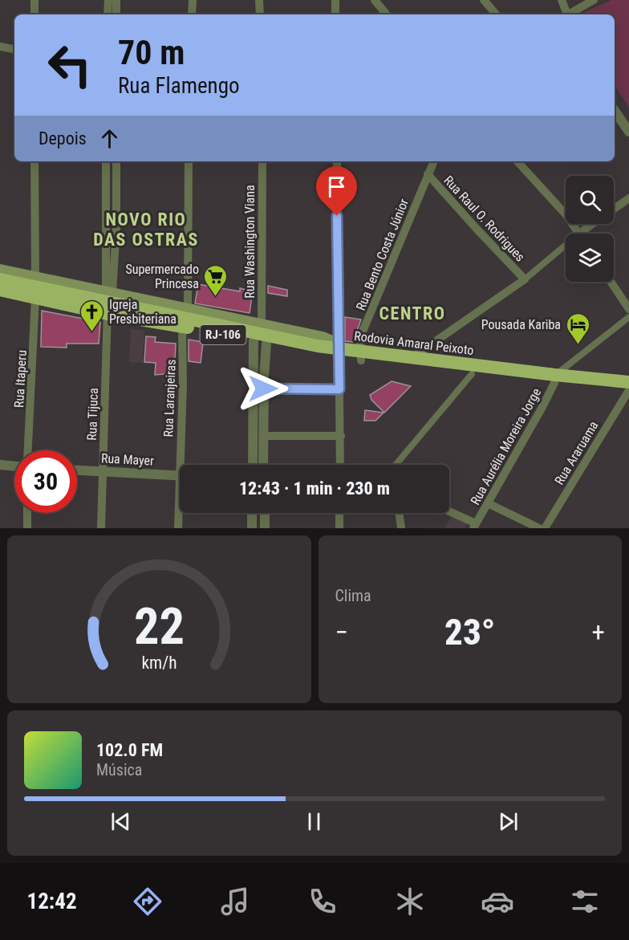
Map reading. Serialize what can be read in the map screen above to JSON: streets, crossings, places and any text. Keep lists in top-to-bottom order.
{
  "streets": {
    "highway": ["RJ-106", "Rodovia Amaral Peixoto"],
    "street": [
      "Rua Raul O. Rodrigues",
      "Rua Washington Viana",
      "Rua Bento Costa Júnior",
      "Rua Itaperu",
      "Rua Laranjeiras",
      "Rua Tijuca",
      "Rua Aurélia Moreira Jorge",
      "Rua Araruama",
      "Rua Mayer"
    ]
  },
  "crossings": [
    ["Rua Raul O. Rodrigues", "Rua Bento Costa Júnior"],
    ["Rua Bento Costa Júnior", "Rodovia Amaral Peixoto"],
    ["Rodovia Amaral Peixoto", "Rua Itaperu"],
    ["Rodovia Amaral Peixoto", "Rua Laranjeiras"],
    ["Rodovia Amaral Peixoto", "Rua Tijuca"],
    ["Rodovia Amaral Peixoto", "Rua Aurélia Moreira Jorge"],
    ["Rodovia Amaral Peixoto", "Rua Araruama"],
    ["Rua Tijuca", "Rua Mayer"]
  ],
  "districts": ["NOVO RIO DAS OSTRAS", "CENTRO"],
  "places": {
    "supermarket": ["Supermercado Princesa"],
    "church": ["Igreja Presbiteriana"],
    "hotel": ["Pousada Kariba"]
  },
  "page": {
    "turn": ["70 m", "Rua Flamengo"],
    "then": "Depois",
    "limit": "30",
    "trip": "12:43 · 1 min · 230 m",
    "tile": "Clima",
    "heat": ["−", "23°", "+"],
    "song": ["102.0 FM", "Música"],
    "tabs": "12:42",
    "gauge": ["22", "km/h"]
  }
}
